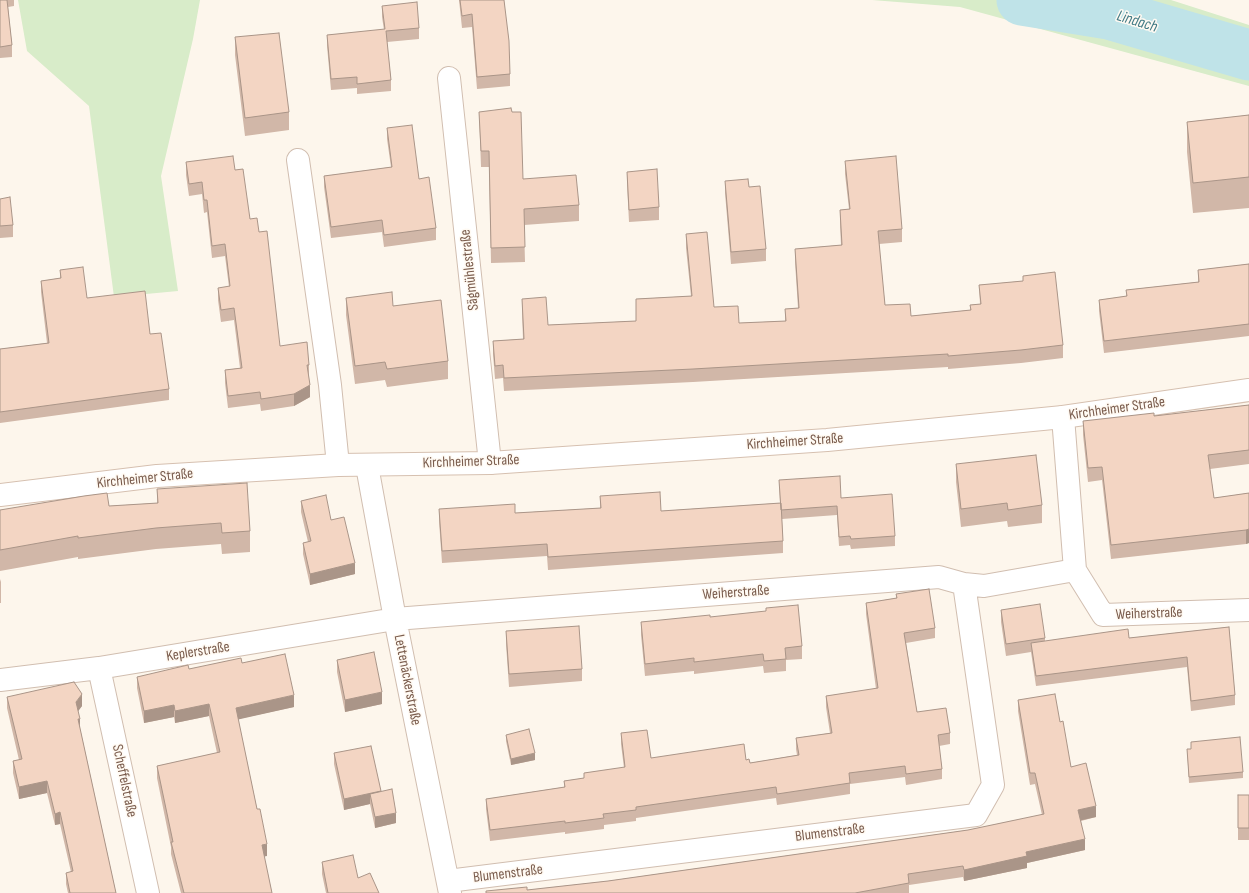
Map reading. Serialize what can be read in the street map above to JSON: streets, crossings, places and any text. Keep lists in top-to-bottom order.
{
  "streets": {
    "street": [
      "Sägmühlestraße",
      "Kirchheimer Straße",
      "Weiherstraße",
      "Keplerstraße",
      "Lettenäckerstraße",
      "Scheffelstraße",
      "Blumenstraße"
    ]
  },
  "crossings": [
    ["Sägmühlestraße", "Kirchheimer Straße"],
    ["Kirchheimer Straße", "Weiherstraße"],
    ["Kirchheimer Straße", "Lettenäckerstraße"],
    ["Weiherstraße", "Keplerstraße"],
    ["Weiherstraße", "Lettenäckerstraße"],
    ["Weiherstraße", "Blumenstraße"],
    ["Keplerstraße", "Lettenäckerstraße"],
    ["Keplerstraße", "Scheffelstraße"],
    ["Lettenäckerstraße", "Blumenstraße"]
  ],
  "water": ["Lindach"]
}
